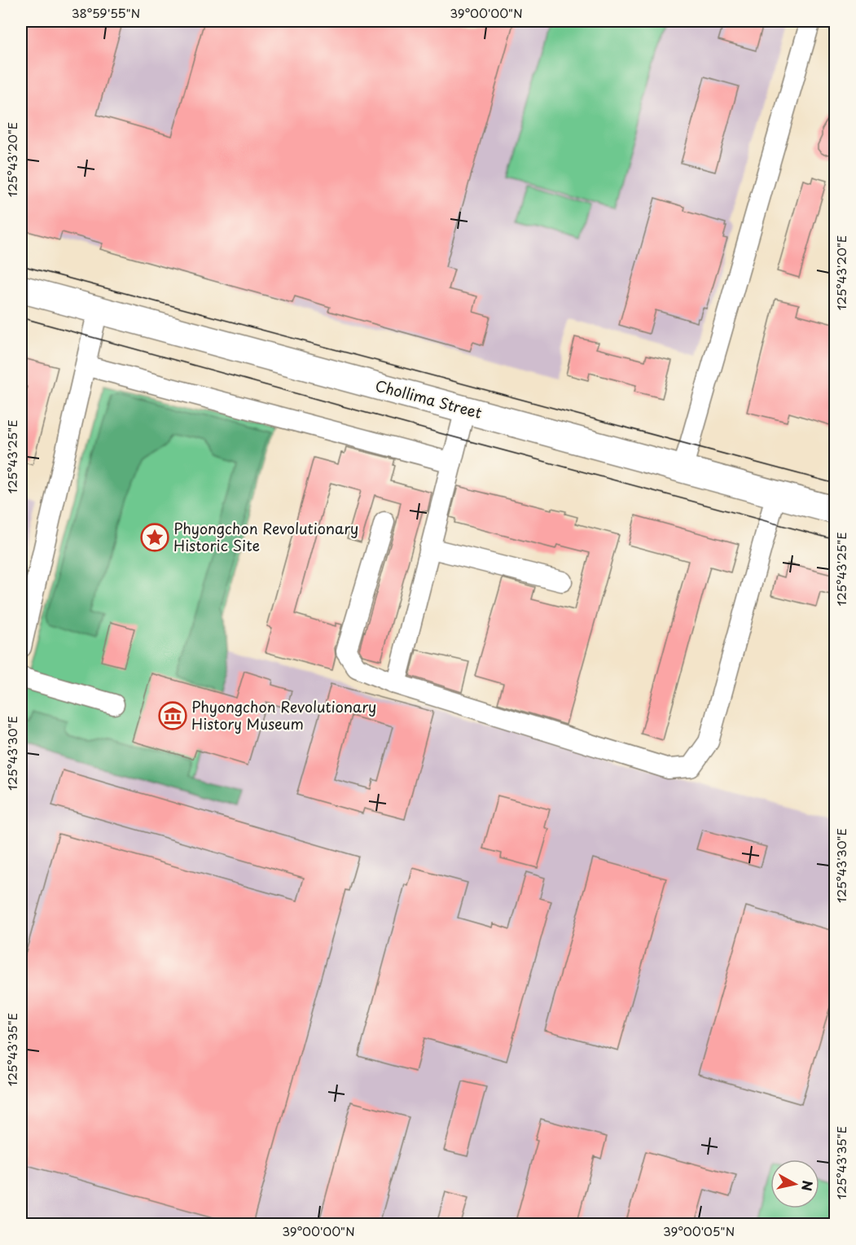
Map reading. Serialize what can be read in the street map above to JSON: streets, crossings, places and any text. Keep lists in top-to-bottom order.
{
  "streets": {
    "highway": ["Chollima Street"]
  },
  "places": {
    "place": ["Phyongchon Revolutionary Historic Site"],
    "museum": ["Phyongchon Revolutionary History Museum"]
  },
  "north": "right",
  "coordinates": [
    "38°59'55\"N",
    "39°00'00\"N",
    "125°43'20\"E",
    "125°43'25\"E",
    "125°43'30\"E",
    "125°43'35\"E",
    "39°00'05\"N"
  ]
}
